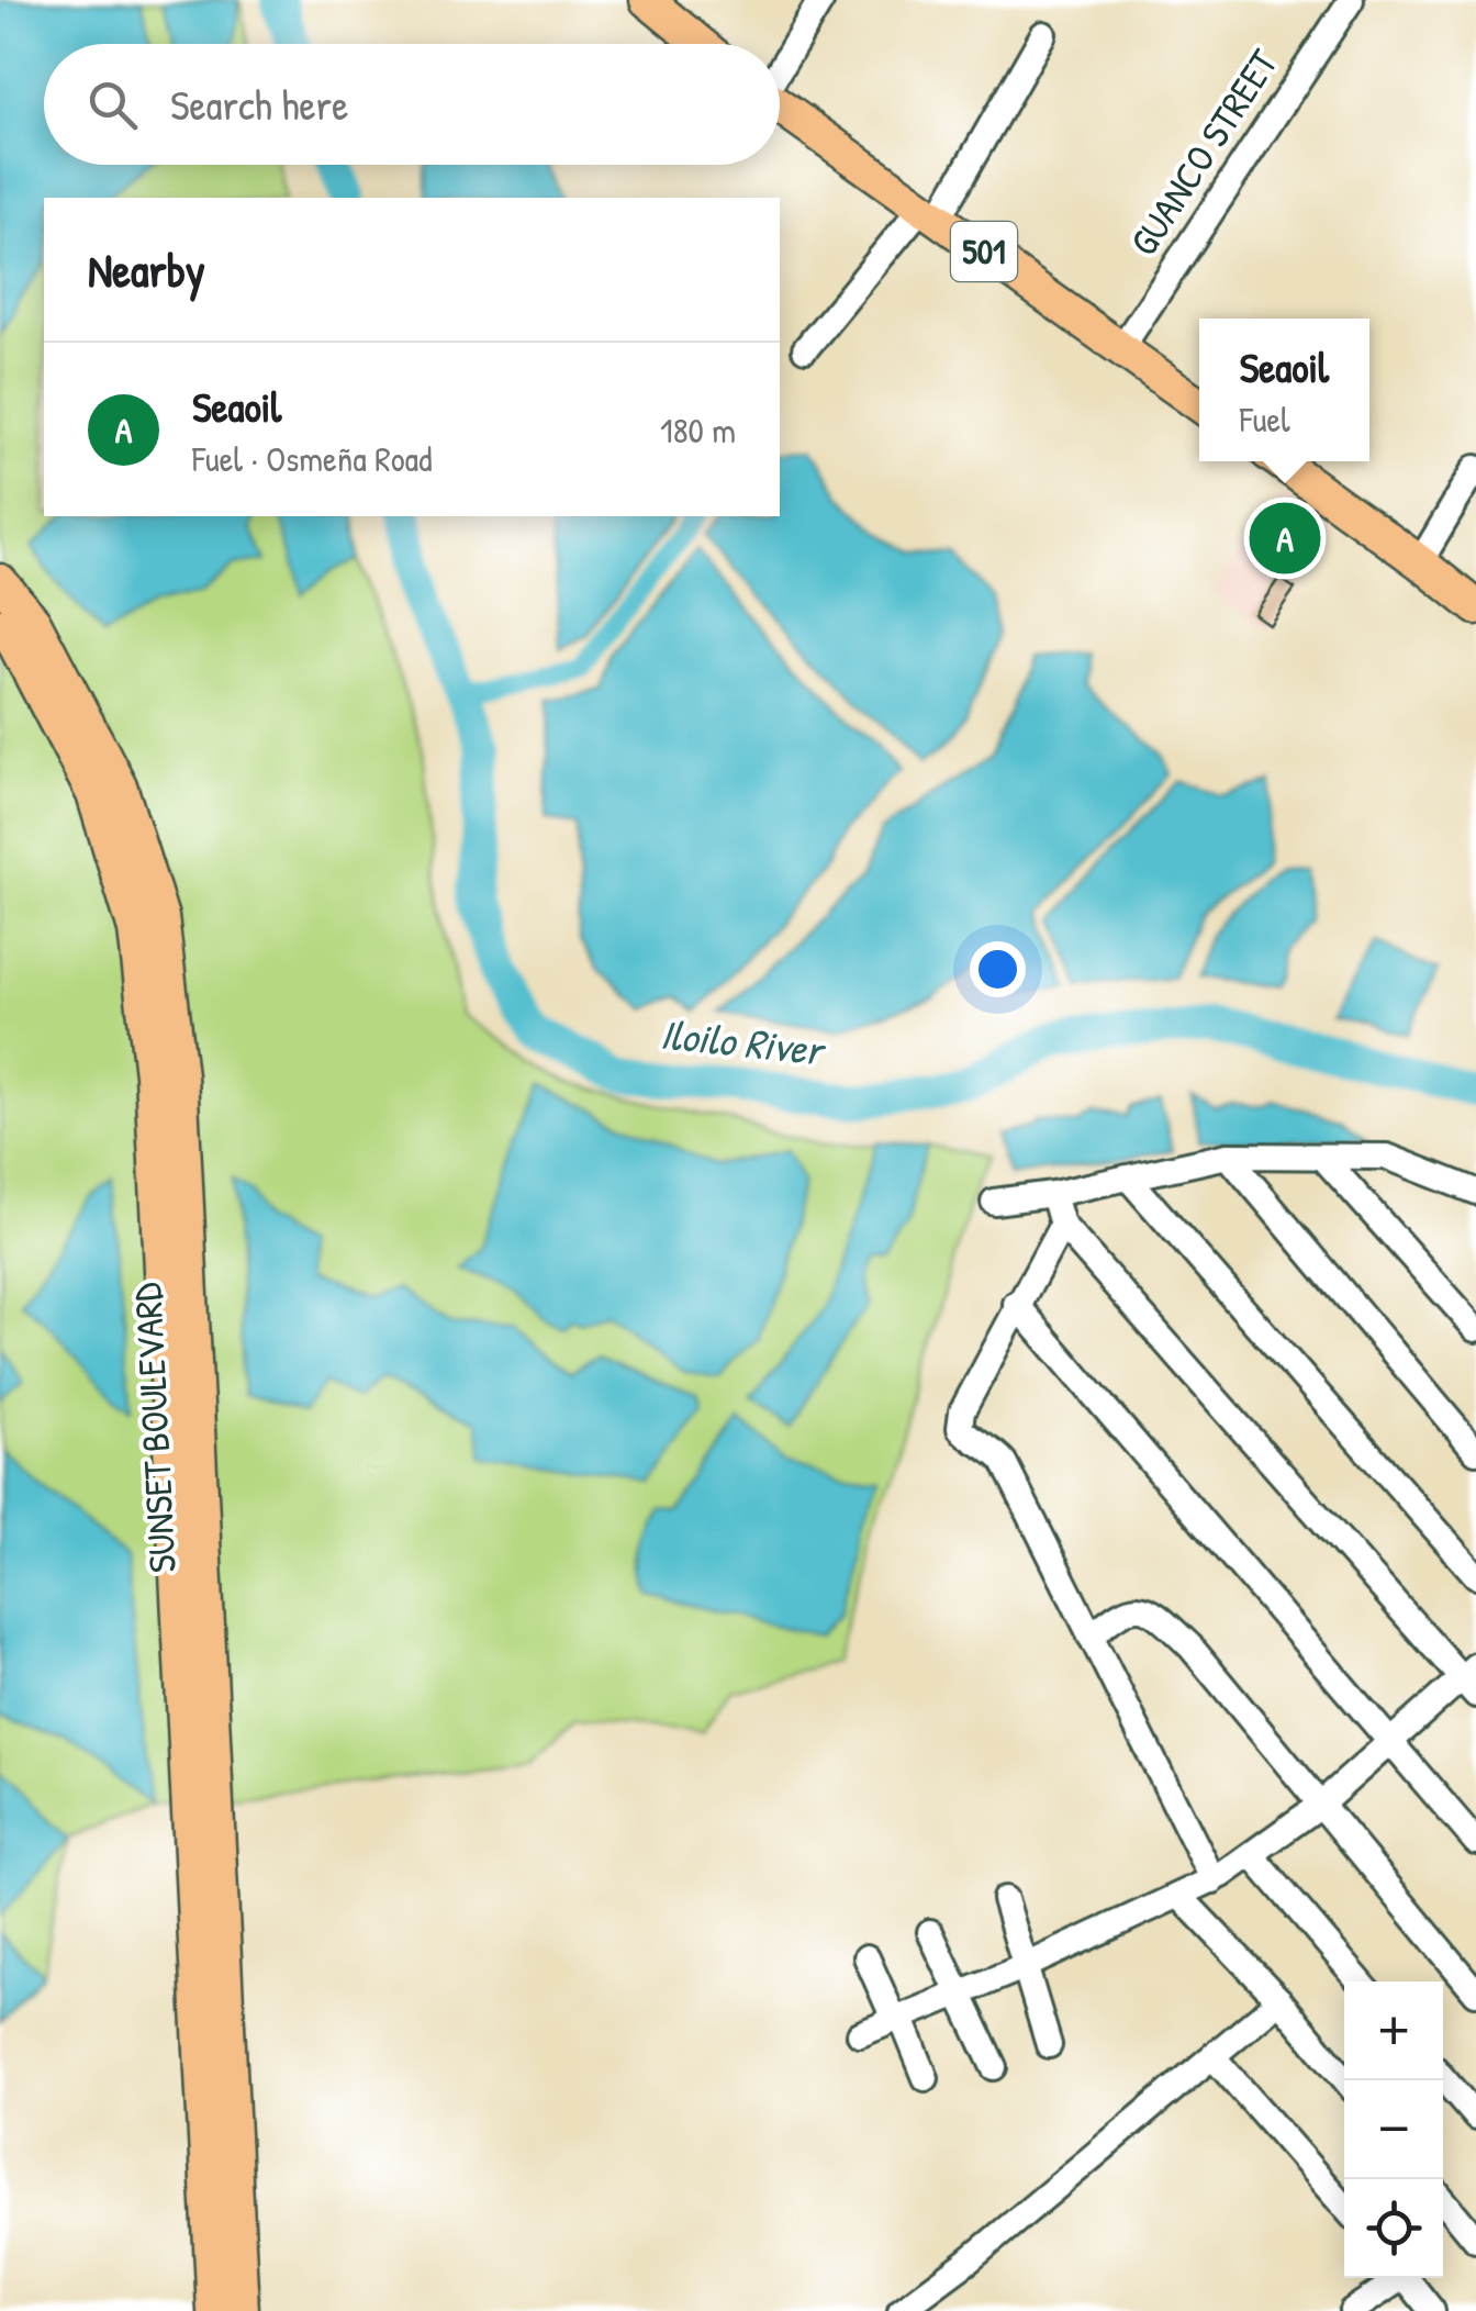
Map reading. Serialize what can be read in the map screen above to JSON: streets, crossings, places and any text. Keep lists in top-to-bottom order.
{
  "streets": {
    "main road": ["501", "SUNSET BOULEVARD"],
    "street": ["GUANCO STREET"]
  },
  "crossings": [
    ["GUANCO STREET", "501"]
  ],
  "water": ["Iloilo River"],
  "page": {
    "search": "Search here",
    "heading": "Nearby",
    "popup": ["Seaoil", "Fuel"],
    "list": [
      {
        "mark": "A",
        "name": "Seaoil",
        "note": "Fuel · Osmeña Road",
        "value": "180 m"
      }
    ],
    "pins": "A",
    "map_buttons": ["+", "−"]
  }
}
